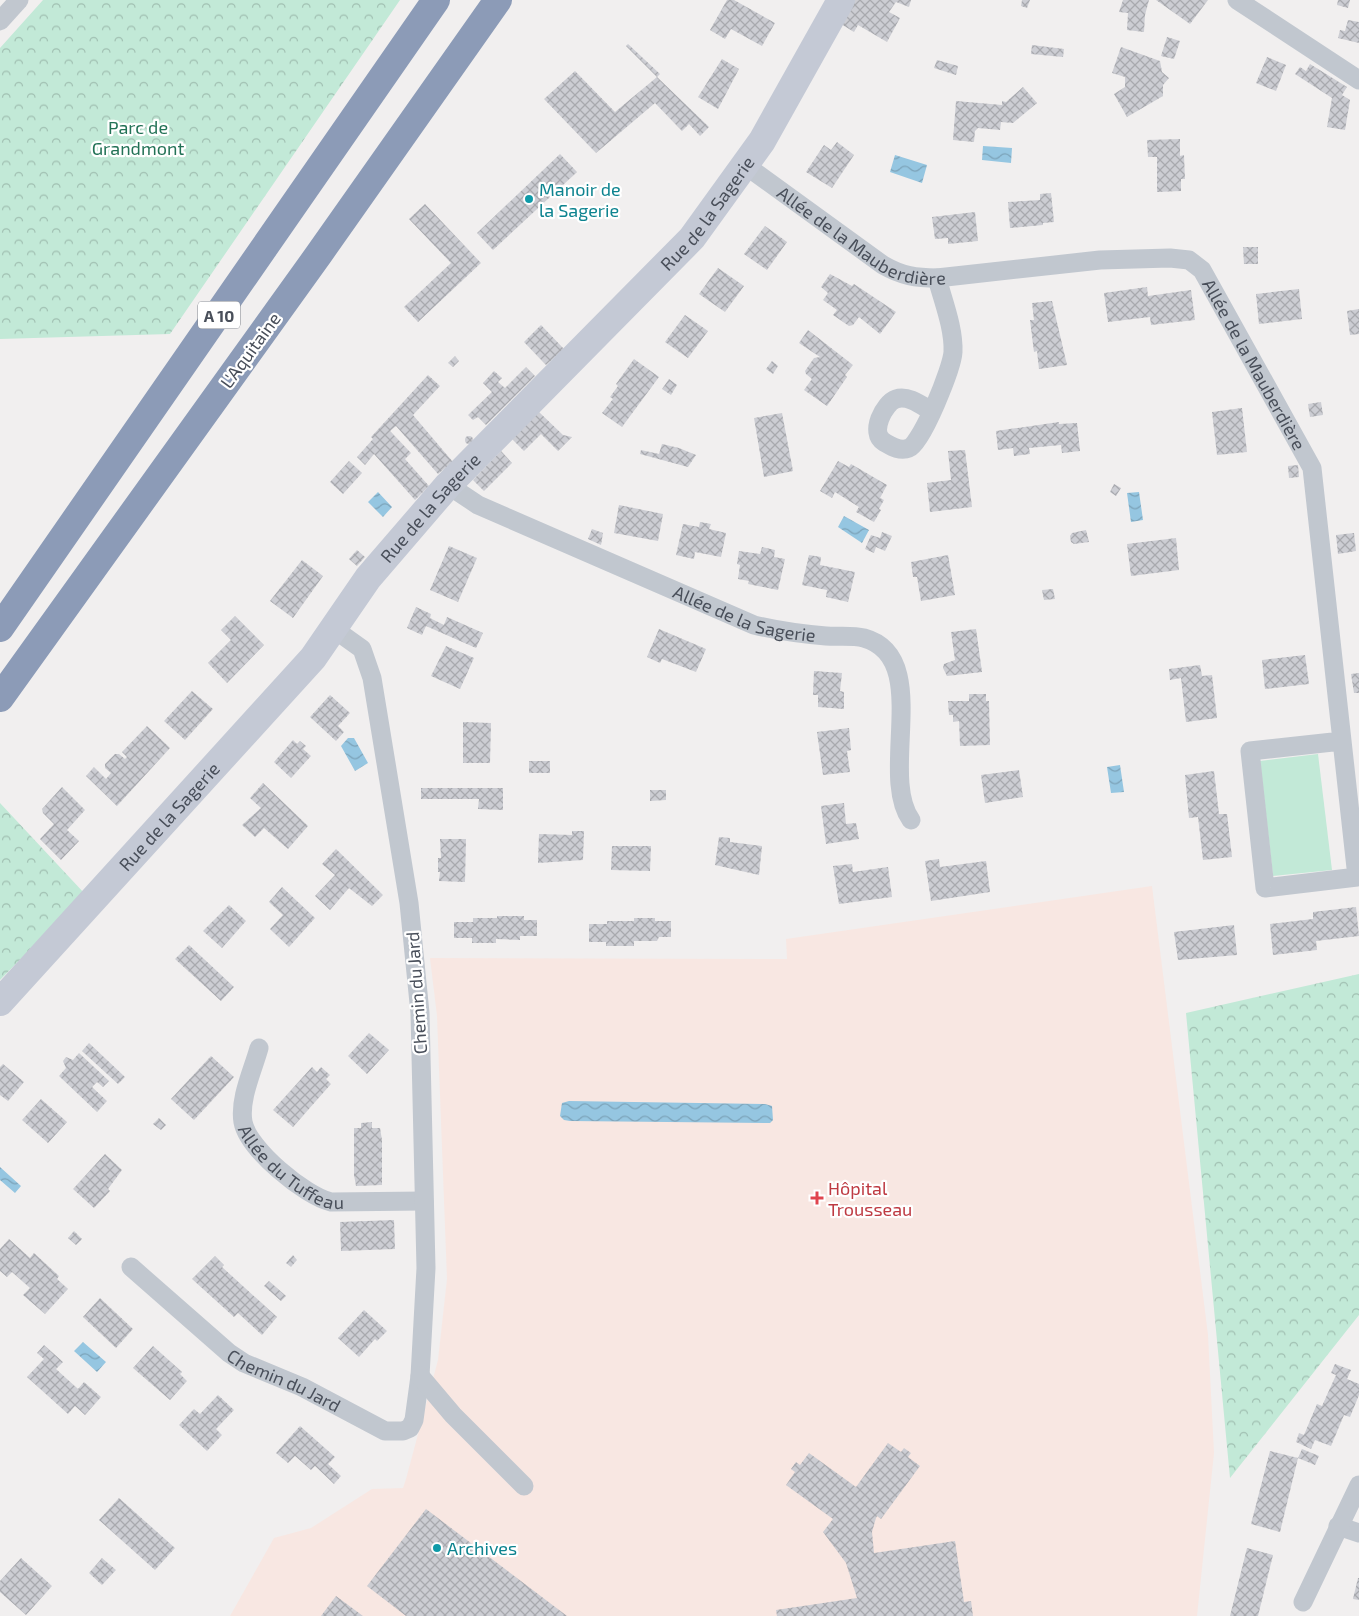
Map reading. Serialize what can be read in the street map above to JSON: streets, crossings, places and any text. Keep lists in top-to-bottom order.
{
  "streets": {
    "highway": ["A 10", "L'Aquitaine"],
    "street": [
      "Rue de la Sagerie",
      "Allée de la Mauberdière",
      "Allée de la Sagerie",
      "Chemin du Jard",
      "Allée du Tuffeau"
    ]
  },
  "crossings": [
    ["Rue de la Sagerie", "Allée de la Mauberdière"],
    ["Rue de la Sagerie", "Allée de la Sagerie"],
    ["Rue de la Sagerie", "Chemin du Jard"],
    ["Chemin du Jard", "Allée du Tuffeau"]
  ],
  "parks": ["Parc de Grandmont"],
  "places": {
    "other": ["Manoir de la Sagerie", "Archives"],
    "health": ["Hôpital Trousseau"]
  }
}
